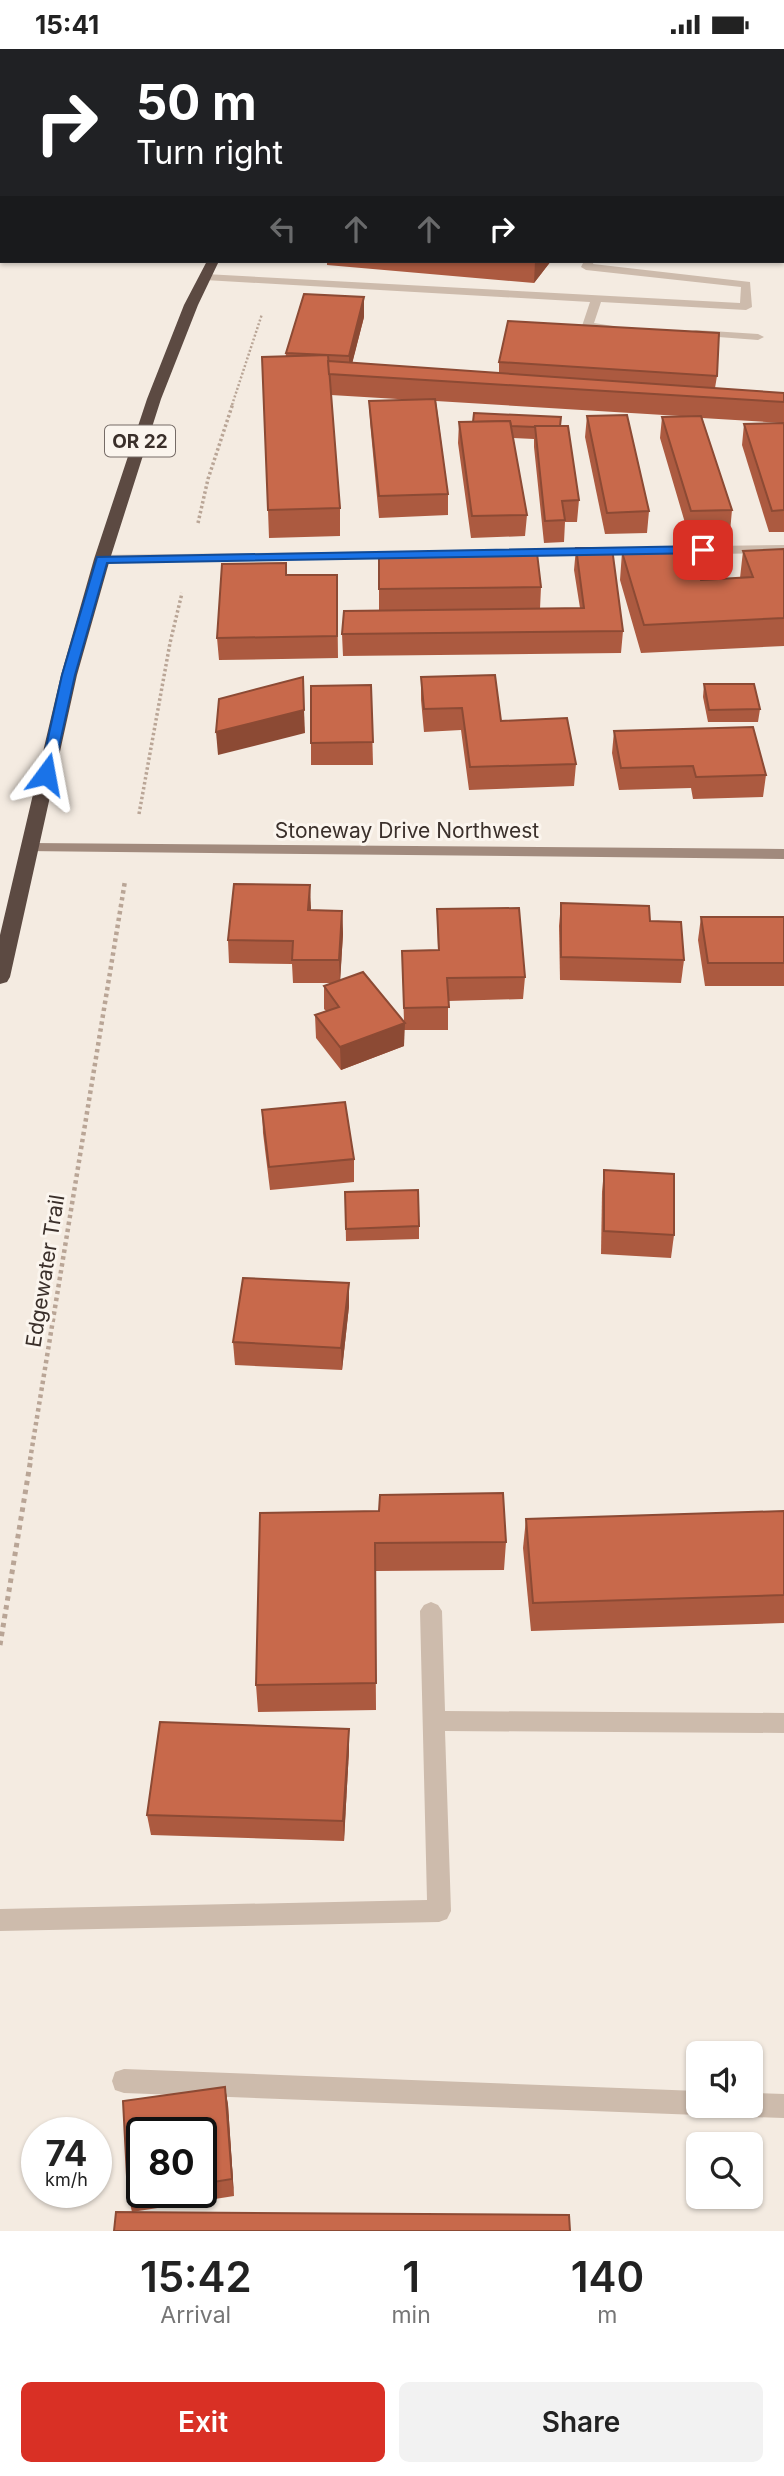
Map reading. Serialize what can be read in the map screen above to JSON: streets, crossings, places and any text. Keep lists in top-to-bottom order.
{
  "streets": {
    "highway": ["OR 22"],
    "street": ["Stoneway Drive Northwest"],
    "path": ["Edgewater Trail"]
  },
  "crossings": [
    ["OR 22", "Stoneway Drive Northwest"]
  ],
  "page": {
    "status": "15:41",
    "turn": ["50 m", "Turn right"],
    "speed": "74 km/h",
    "limit": "80",
    "eta": [
      "15:42",
      "Arrival",
      "1",
      "min",
      "140",
      "m"
    ],
    "buttons": ["Exit", "Share"]
  }
}
